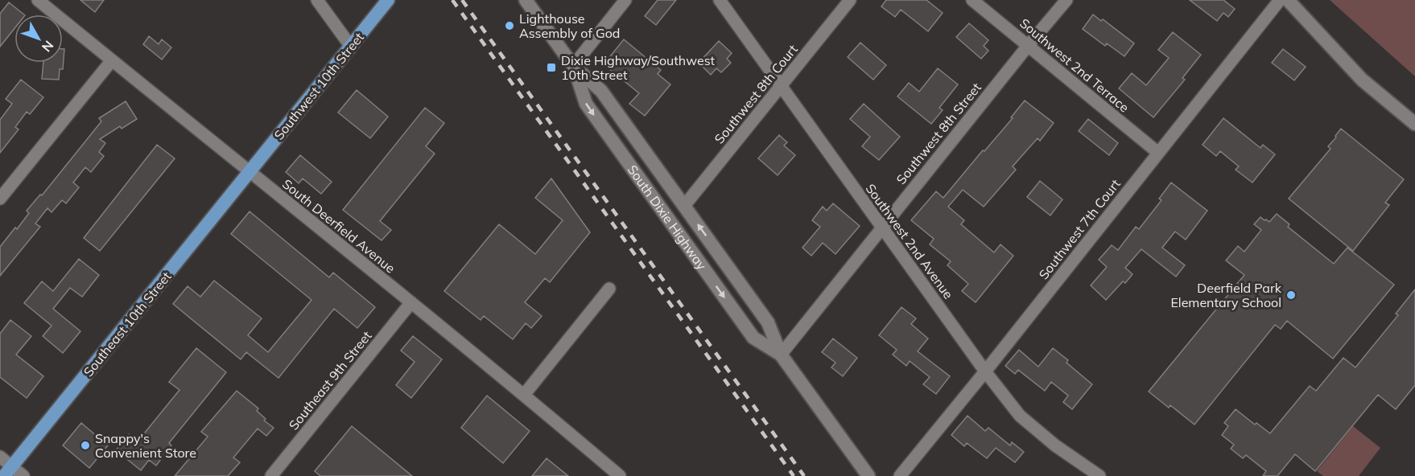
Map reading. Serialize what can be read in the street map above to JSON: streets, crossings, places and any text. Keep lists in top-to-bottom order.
{
  "streets": {
    "main road": ["Southwest 10th Street", "South Dixie Highway", "Southeast 10th Street"],
    "street": [
      "Southwest 2nd Terrace",
      "Southwest 8th Court",
      "Southwest 8th Street",
      "South Deerfield Avenue",
      "Southwest 7th Court",
      "Southwest 2nd Avenue",
      "Southeast 9th Street"
    ]
  },
  "crossings": [
    ["Southwest 2nd Terrace", "Southwest 8th Street"],
    ["Southwest 2nd Terrace", "Southwest 7th Court"],
    ["Southwest 10th Street", "South Deerfield Avenue"],
    ["Southwest 10th Street", "Southeast 10th Street"],
    ["Southwest 8th Court", "South Dixie Highway"],
    ["Southwest 8th Court", "Southwest 2nd Avenue"],
    ["Southwest 8th Street", "South Dixie Highway"],
    ["Southwest 8th Street", "Southwest 2nd Avenue"],
    ["South Deerfield Avenue", "Southeast 10th Street"],
    ["South Deerfield Avenue", "Southeast 9th Street"],
    ["Southwest 7th Court", "Southwest 2nd Avenue"]
  ],
  "places": {
    "other": ["Lighthouse Assembly of God", "Deerfield Park Elementary School", "Snappy's Convenient Store"],
    "transit": ["Dixie Highway/Southwest 10th Street"]
  },
  "north": "bottom right"
}
